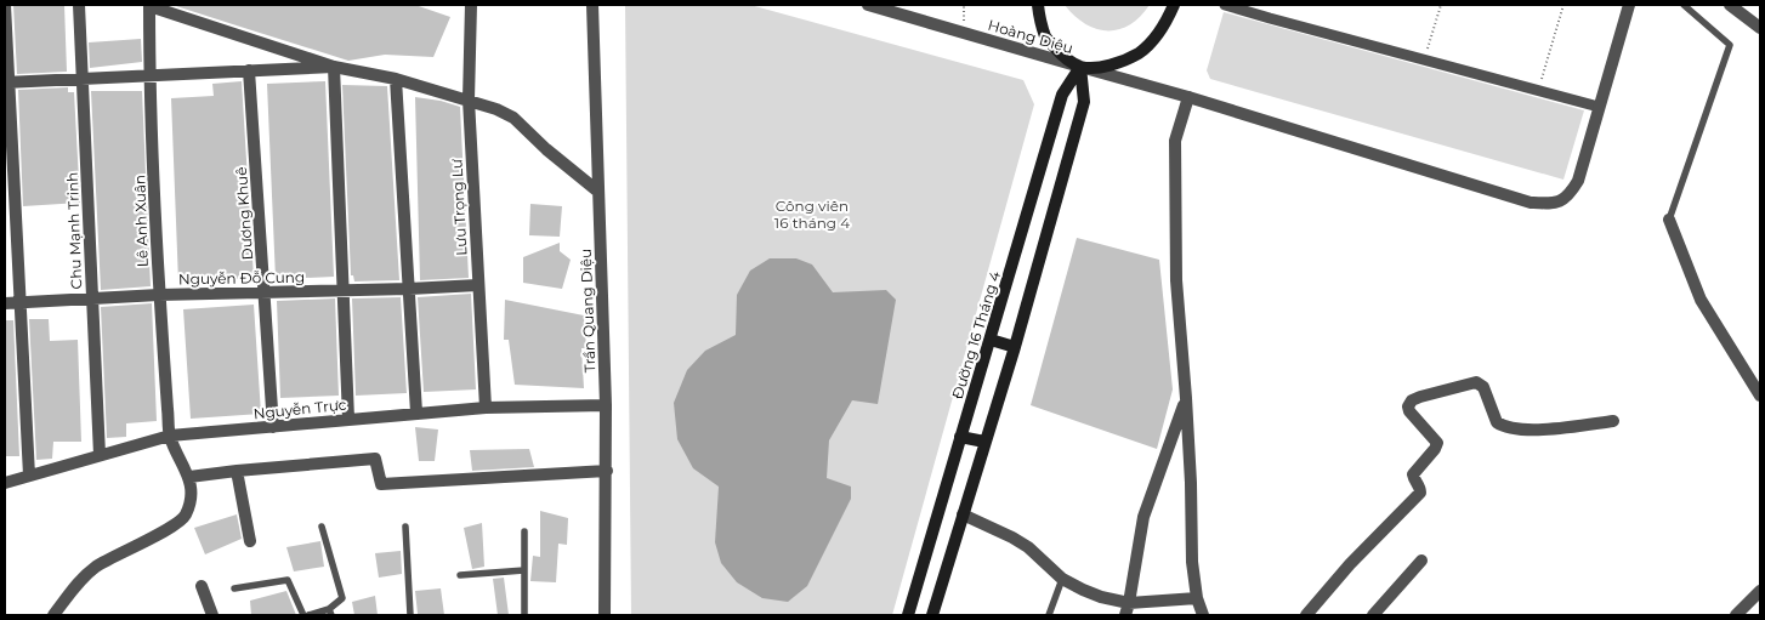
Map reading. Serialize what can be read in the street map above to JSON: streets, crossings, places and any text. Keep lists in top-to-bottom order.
{
  "streets": {
    "main road": ["Đường 16 Tháng 4"],
    "street": [
      "Hoàng Diệu",
      "Lưu Trọng Lư",
      "Dương Khuê",
      "Lê Anh Xuân",
      "Chu Mạnh Trinh",
      "Nguyễn Đỗ Cung",
      "Trần Quang Diệu",
      "Nguyễn Trực"
    ]
  },
  "crossings": [
    ["Hoàng Diệu", "Đường 16 Tháng 4"],
    ["Lưu Trọng Lư", "Nguyễn Đỗ Cung"],
    ["Lưu Trọng Lư", "Nguyễn Trực"],
    ["Dương Khuê", "Nguyễn Đỗ Cung"],
    ["Dương Khuê", "Nguyễn Trực"],
    ["Lê Anh Xuân", "Nguyễn Đỗ Cung"],
    ["Lê Anh Xuân", "Nguyễn Trực"],
    ["Chu Mạnh Trinh", "Nguyễn Đỗ Cung"],
    ["Chu Mạnh Trinh", "Nguyễn Trực"],
    ["Trần Quang Diệu", "Nguyễn Trực"]
  ],
  "parks": ["Công viên 16 tháng 4"]
}
